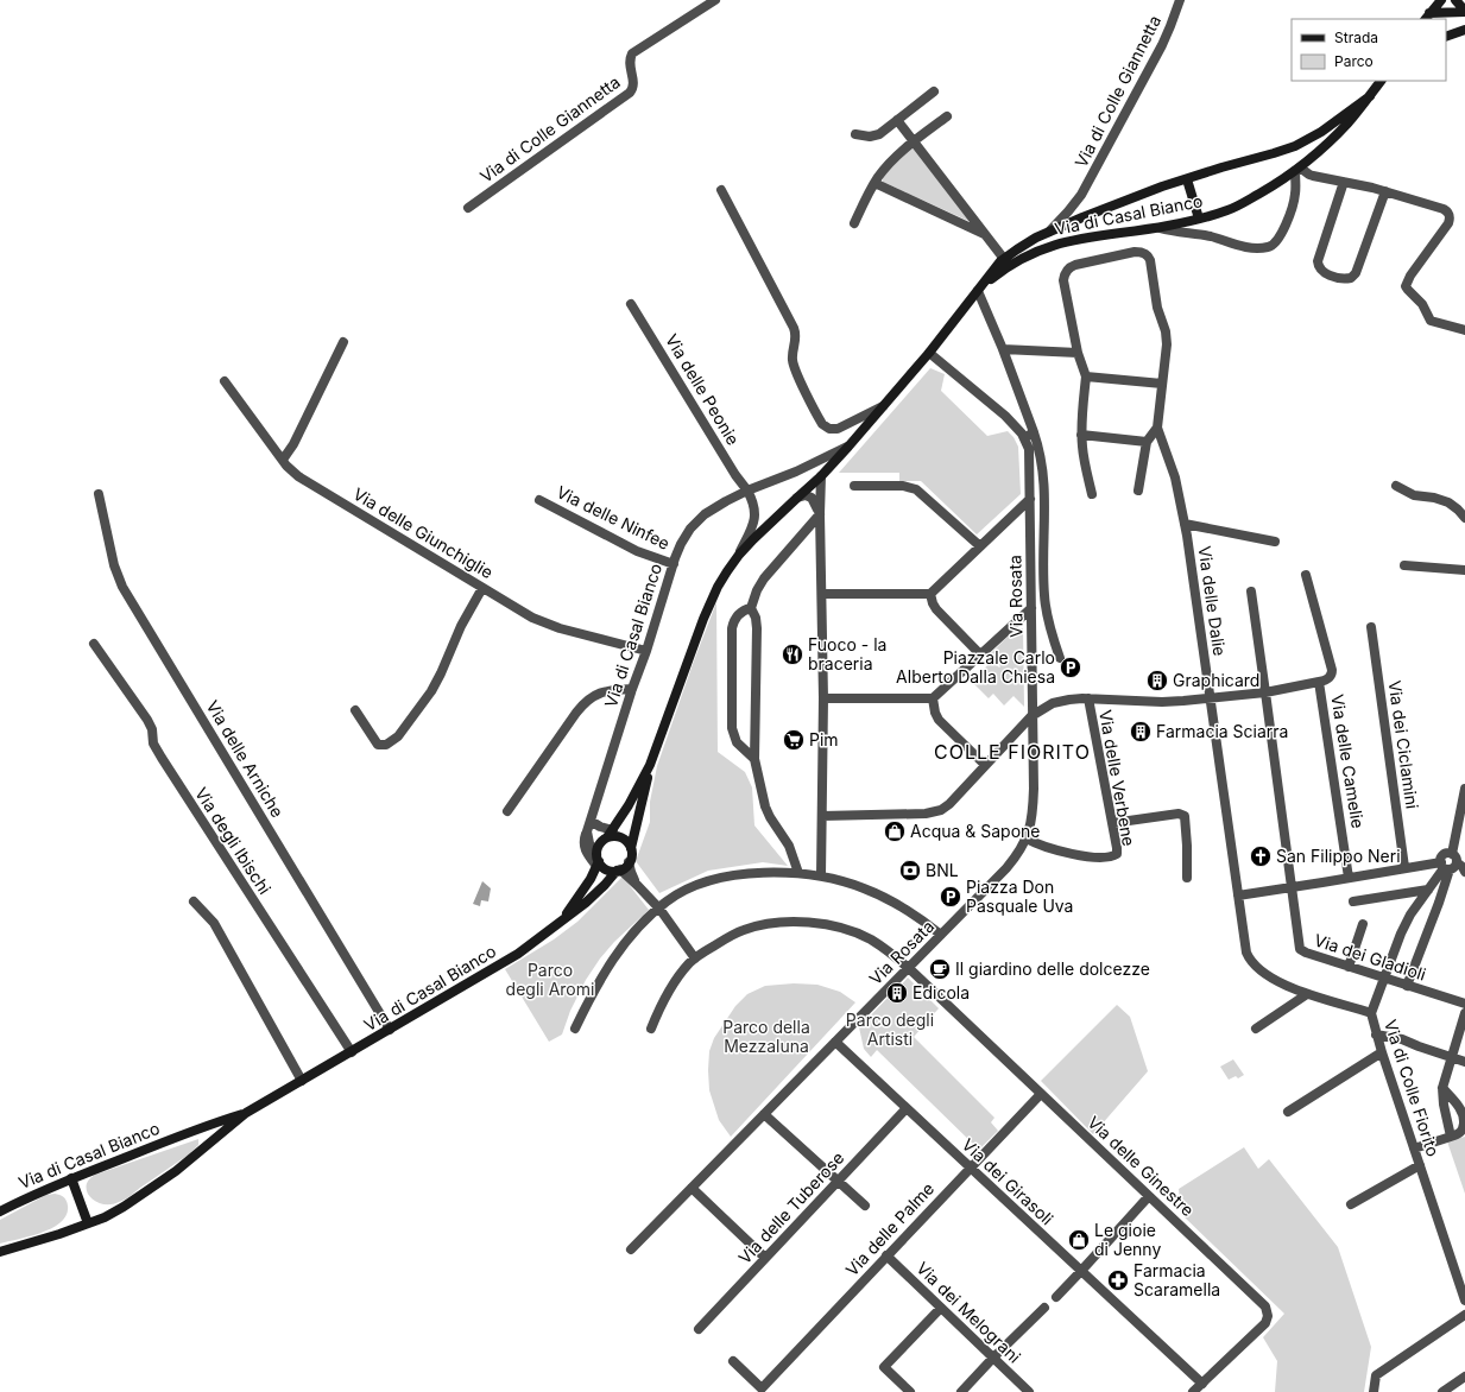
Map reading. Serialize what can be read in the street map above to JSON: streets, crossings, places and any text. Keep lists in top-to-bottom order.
{
  "streets": {
    "main road": ["Via di Casal Bianco"],
    "street": [
      "Via di Colle Giannetta",
      "Via delle Peonie",
      "Via delle Ninfee",
      "Via delle Giunchiglie",
      "Via Rosata",
      "Via delle Dalie",
      "Via dei Ciclamini",
      "Via delle Arniche",
      "Via delle Camelie",
      "Via delle Verbene",
      "Via degli Ibischi",
      "Via dei Gladioli",
      "Via di Colle Fiorito",
      "Via delle Ginestre",
      "Via dei Girasoli",
      "Via delle Tuberose",
      "Via delle Palme",
      "Via dei Melograni"
    ]
  },
  "crossings": [
    ["Via di Colle Giannetta", "Via di Casal Bianco"],
    ["Via di Casal Bianco", "Via delle Peonie"],
    ["Via di Casal Bianco", "Via delle Ninfee"],
    ["Via di Casal Bianco", "Via delle Giunchiglie"],
    ["Via di Casal Bianco", "Via Rosata"],
    ["Via di Casal Bianco", "Via delle Arniche"],
    ["Via di Casal Bianco", "Via degli Ibischi"],
    ["Via Rosata", "Via delle Verbene"],
    ["Via Rosata", "Via delle Ginestre"],
    ["Via Rosata", "Via dei Girasoli"],
    ["Via delle Dalie", "Via di Colle Fiorito"],
    ["Via dei Gladioli", "Via di Colle Fiorito"],
    ["Via delle Ginestre", "Via dei Girasoli"],
    ["Via delle Ginestre", "Via delle Palme"],
    ["Via dei Girasoli", "Via delle Tuberose"],
    ["Via dei Girasoli", "Via delle Palme"],
    ["Via delle Palme", "Via dei Melograni"]
  ],
  "districts": ["COLLE FIORITO"],
  "parks": ["Parco degli Aromi", "Parco degli Artisti", "Parco della Mezzaluna"],
  "places": {
    "restaurant": ["Fuoco - la braceria"],
    "parking": ["Piazzale Carlo Alberto Dalla Chiesa", "Piazza Don Pasquale Uva"],
    "building": ["Graphicard", "Farmacia Sciarra", "Edicola"],
    "supermarket": ["Pim"],
    "shop": ["Acqua & Sapone", "Le gioie di Jenny"],
    "church": ["San Filippo Neri"],
    "bank": ["BNL"],
    "cafe": ["Il giardino delle dolcezze"],
    "pharmacy": ["Farmacia Scaramella"]
  },
  "legend": ["Strada", "Parco"]
}
